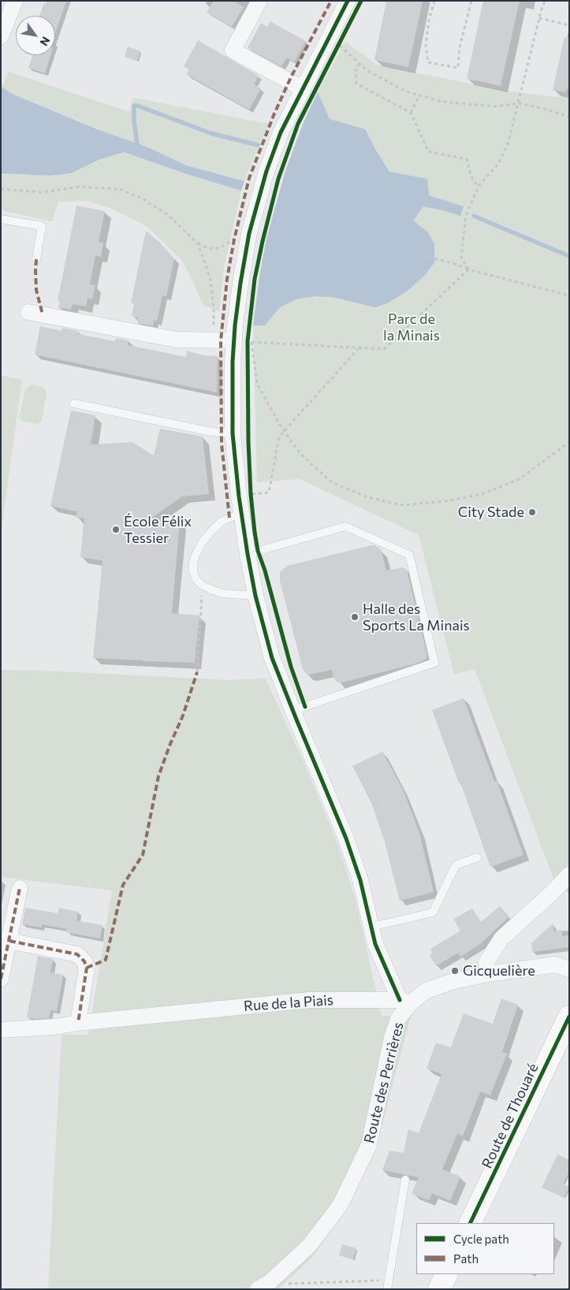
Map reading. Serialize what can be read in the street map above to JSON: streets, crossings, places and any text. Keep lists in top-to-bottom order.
{
  "streets": {
    "street": ["Rue de la Piais", "Route des Perrières", "Route de Thouaré"]
  },
  "crossings": [
    ["Rue de la Piais", "Route des Perrières"]
  ],
  "parks": ["Parc de la Minais"],
  "places": [
    "City Stade",
    "École Félix Tessier",
    "Halle des Sports La Minais",
    "Gicquelière"
  ],
  "legend": ["Cycle path", "Path"],
  "north": "bottom right"
}
